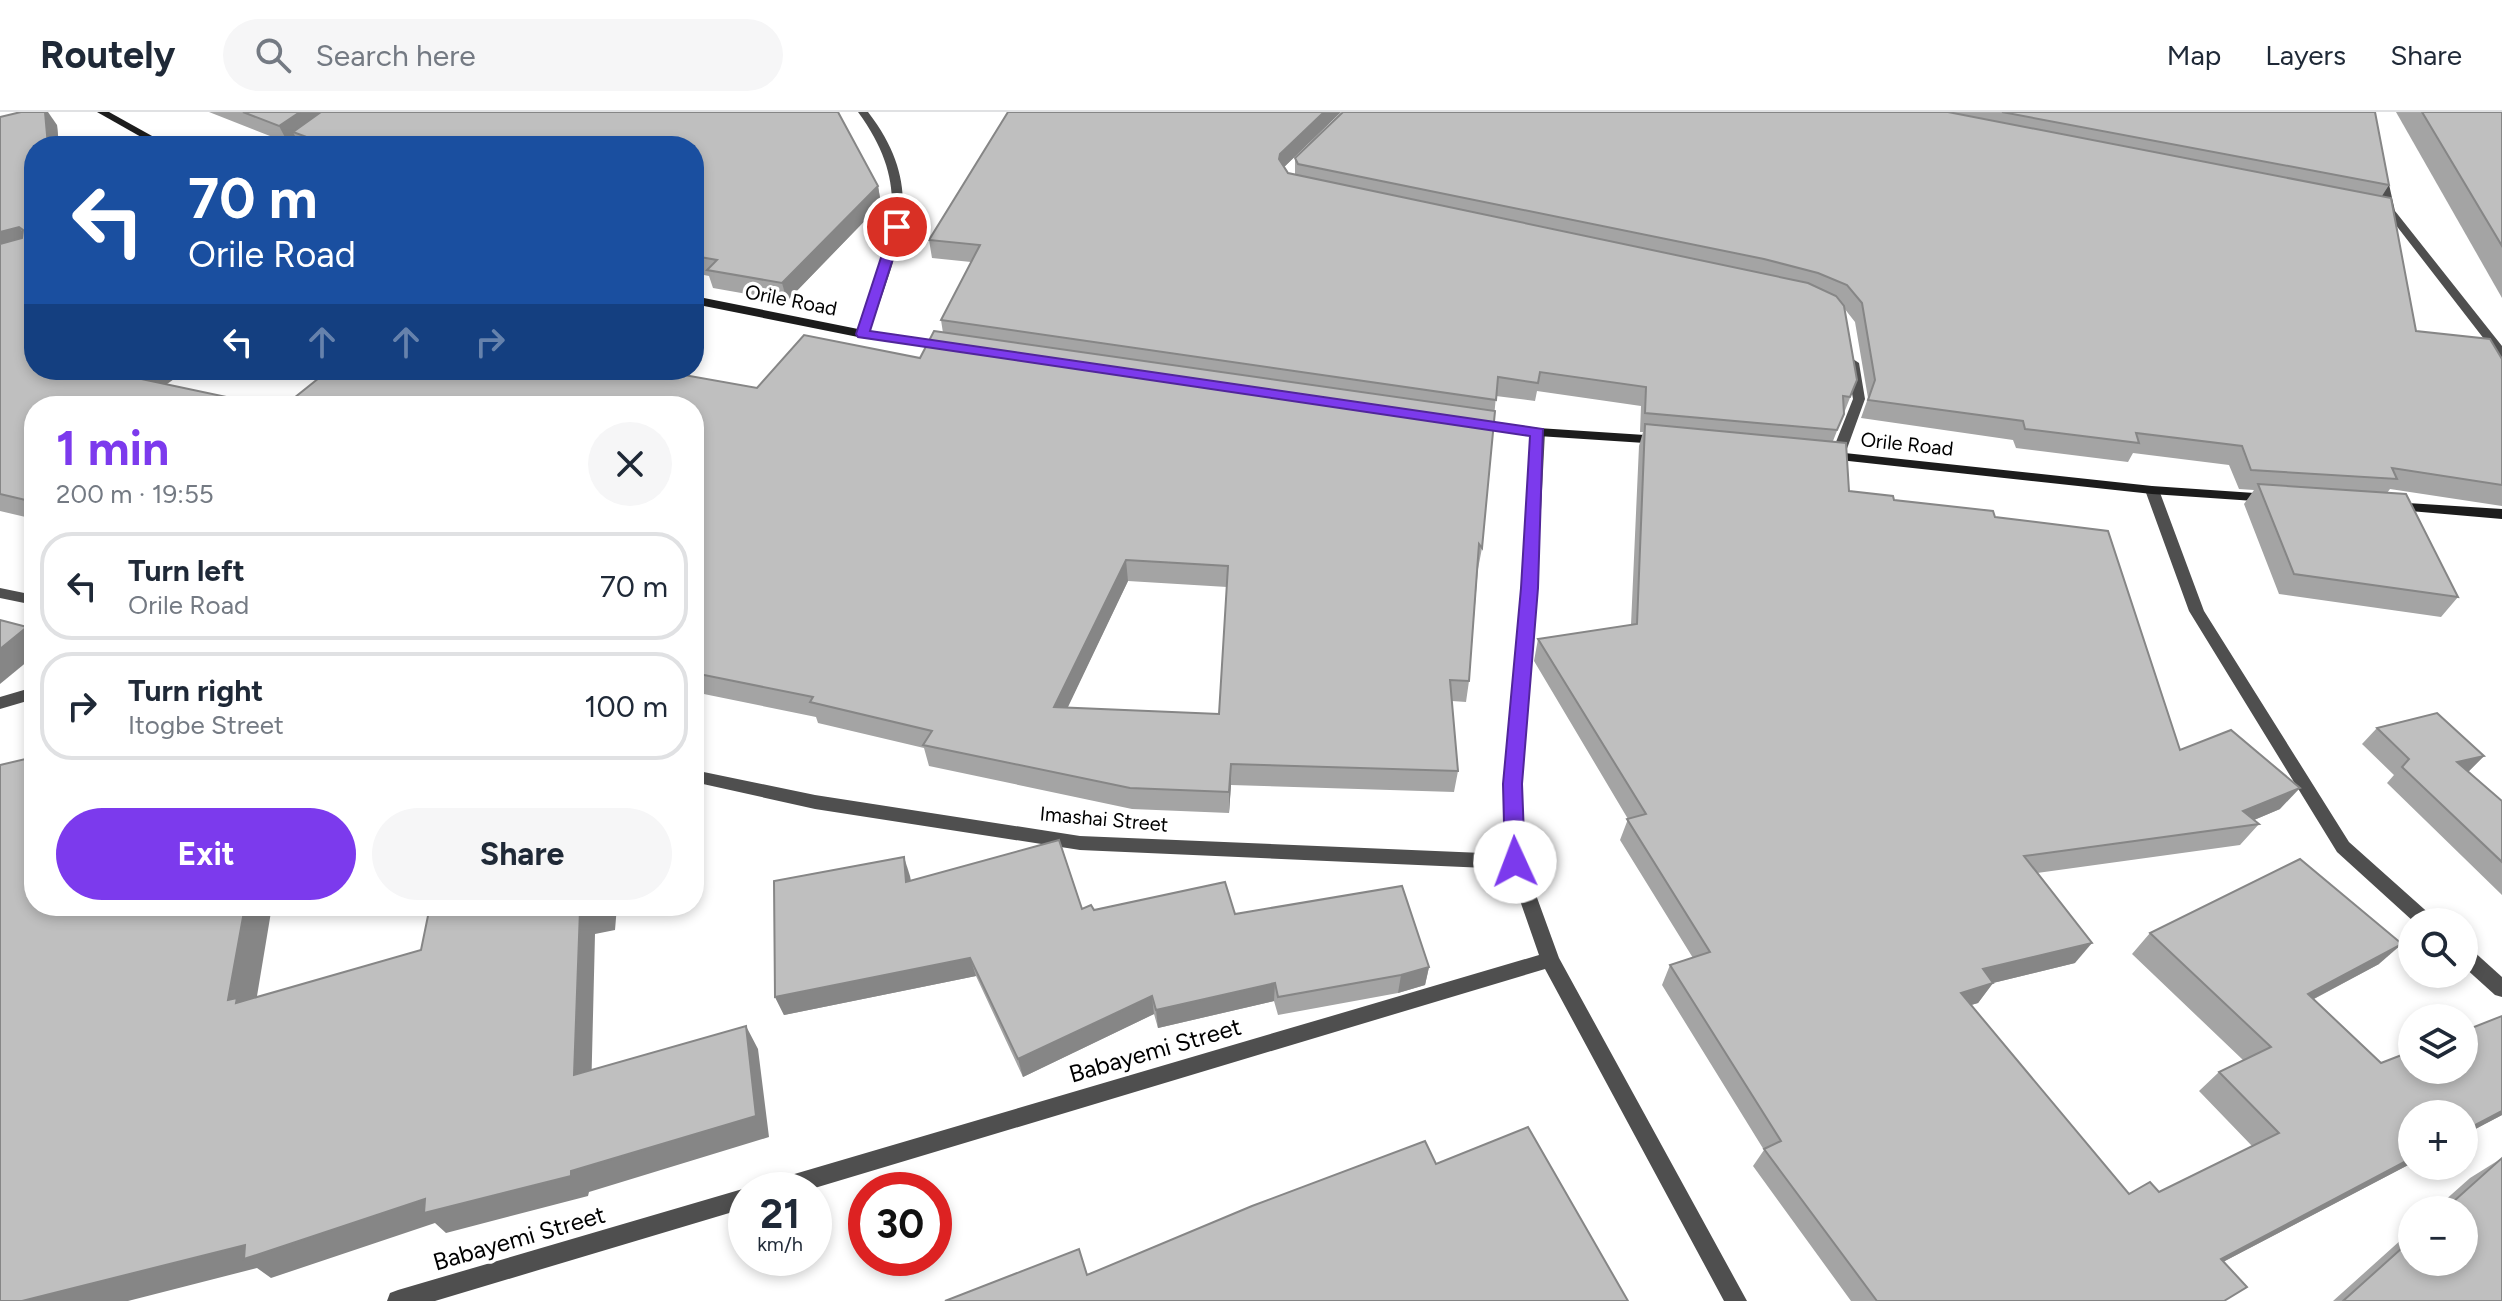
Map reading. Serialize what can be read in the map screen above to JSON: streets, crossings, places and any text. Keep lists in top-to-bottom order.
{
  "streets": {
    "street": ["Orile Road", "Imashai Street", "Babayemi Street"]
  },
  "page": {
    "header": "Routely",
    "search": "Search here",
    "nav": ["Map", "Layers", "Share"],
    "turn": ["70 m", "Orile Road"],
    "heading": ["1 min", "200 m · 19:55"],
    "list": [
      {
        "name": "Turn left",
        "note": "Orile Road",
        "value": "70 m"
      },
      {
        "name": "Turn right",
        "note": "Itogbe Street",
        "value": "100 m"
      }
    ],
    "buttons": ["Exit", "Share"],
    "map_buttons": ["+", "−"],
    "speed": "21 km/h",
    "limit": "30"
  }
}
